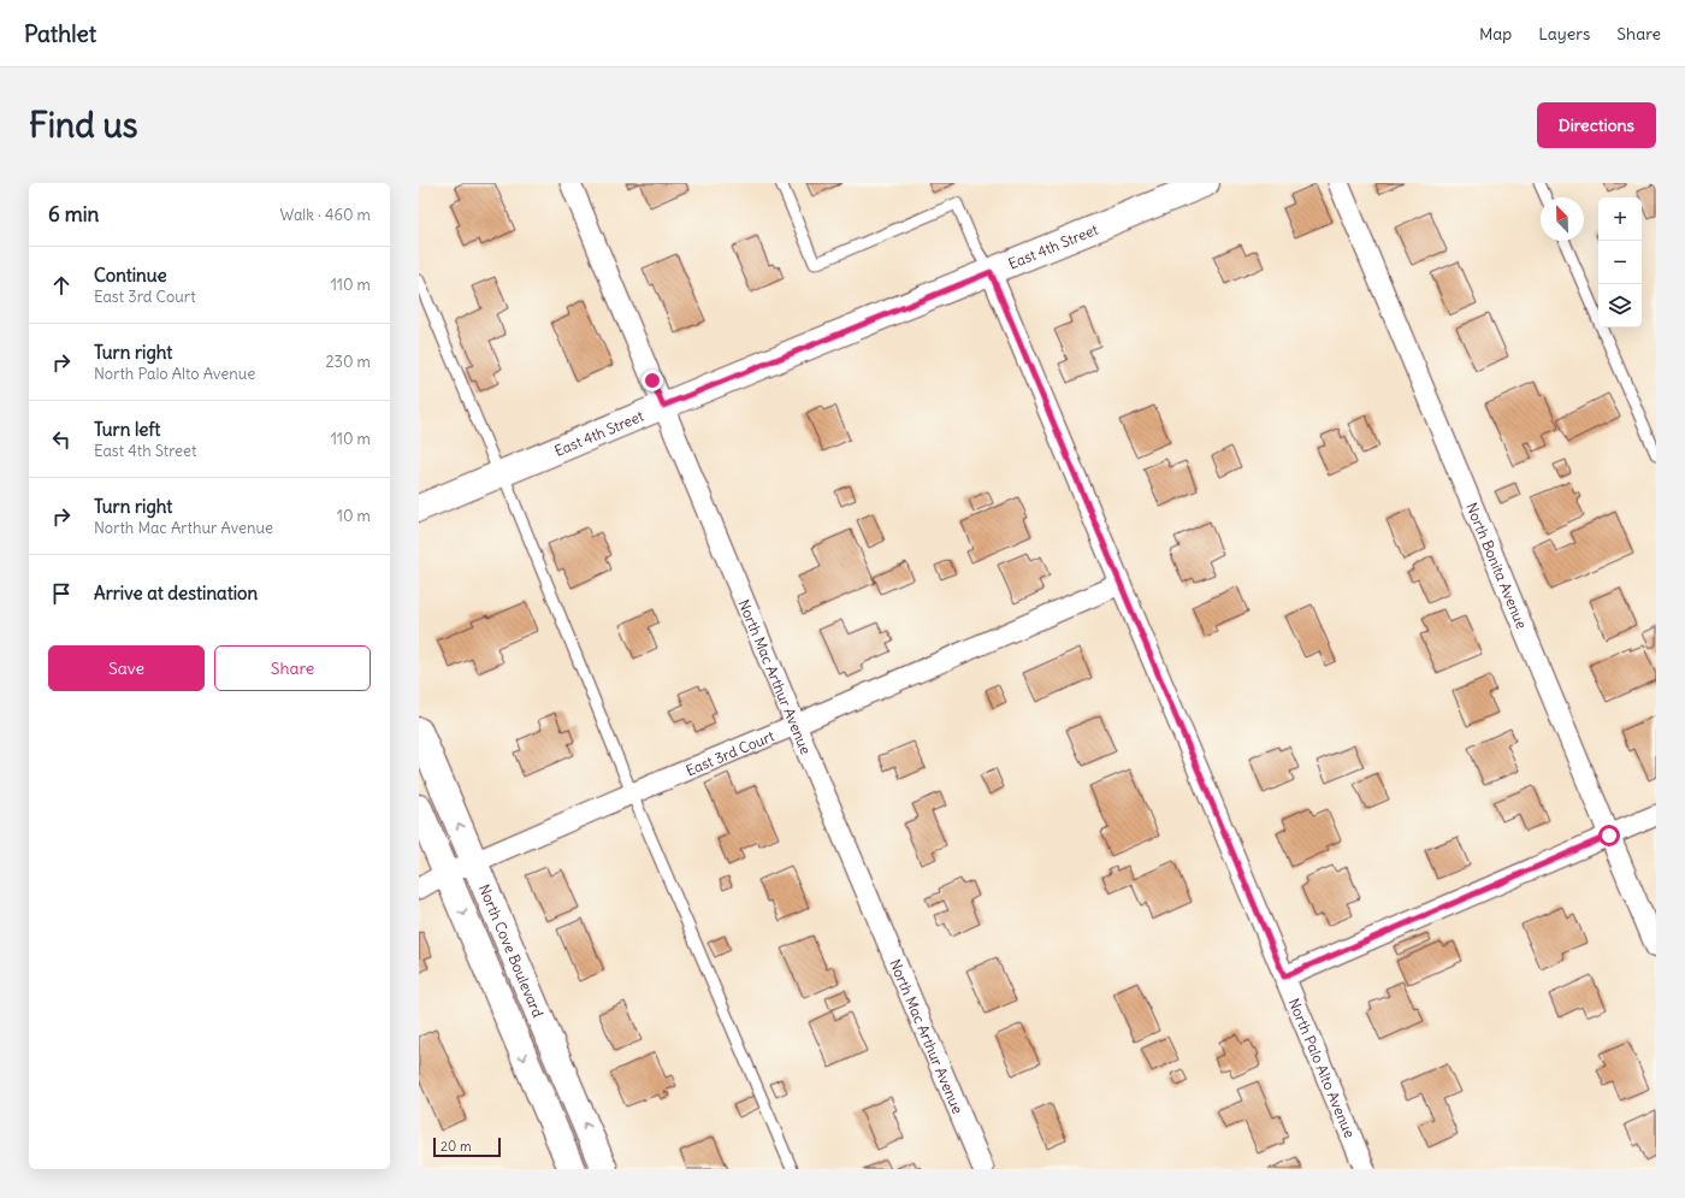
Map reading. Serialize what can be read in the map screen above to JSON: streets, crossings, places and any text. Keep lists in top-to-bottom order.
{
  "streets": {
    "street": [
      "East 4th Street",
      "North Bonita Avenue",
      "North Mac Arthur Avenue",
      "East 3rd Court",
      "North Cove Boulevard",
      "North Palo Alto Avenue"
    ]
  },
  "crossings": [
    ["East 4th Street", "North Mac Arthur Avenue"],
    ["East 4th Street", "North Palo Alto Avenue"],
    ["North Mac Arthur Avenue", "East 3rd Court"],
    ["East 3rd Court", "North Cove Boulevard"],
    ["East 3rd Court", "North Palo Alto Avenue"]
  ],
  "scale_bar": "20 m",
  "north": "top left",
  "page": {
    "header": "Pathlet",
    "nav": ["Map", "Layers", "Share"],
    "buttons": [
      "Directions",
      ["Save", "Share"]
    ],
    "title": "Find us",
    "heading": ["6 min", "Walk · 460 m"],
    "map_buttons": ["+", "−"],
    "list": [
      ["Continue", "East 3rd Court", "110 m"],
      ["Turn right", "North Palo Alto Avenue", "230 m"],
      ["Turn left", "East 4th Street", "110 m"],
      ["Turn right", "North Mac Arthur Avenue", "10 m"],
      "Arrive at destination"
    ],
    "scale": "20 m"
  }
}
